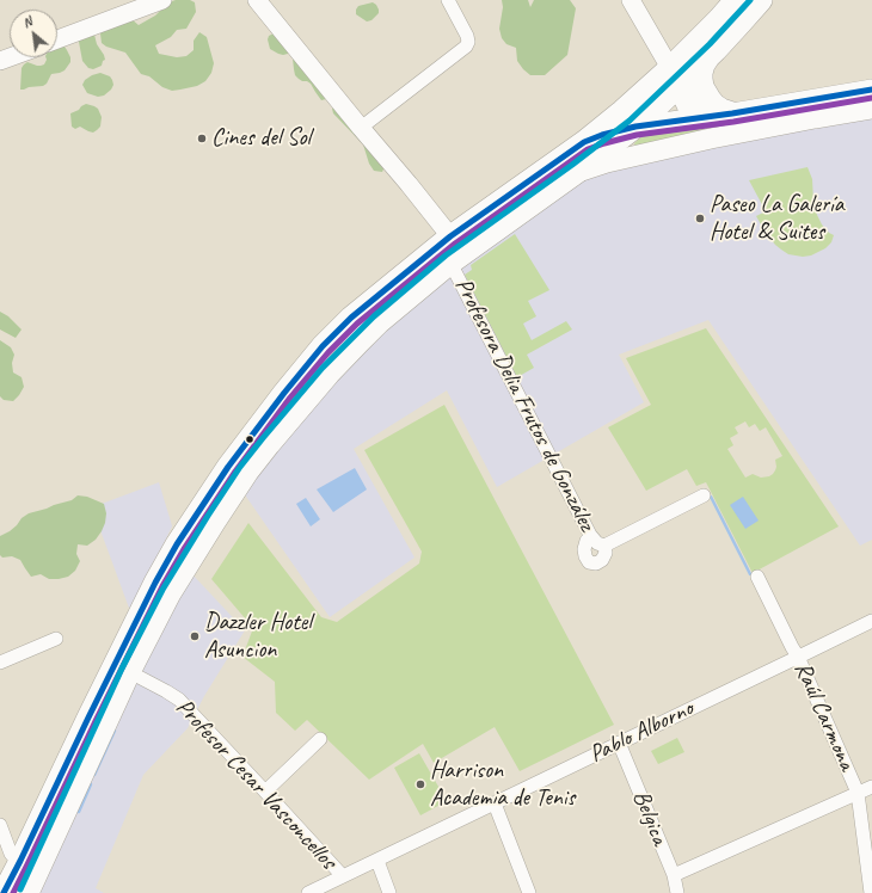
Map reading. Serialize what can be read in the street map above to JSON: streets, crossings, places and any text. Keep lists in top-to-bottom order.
{
  "streets": {
    "street": [
      "Profesora Delia Frutos de González",
      "Raúl Carmona",
      "Pablo Alborno",
      "Profesor Cesar Vasconcellos",
      "Belgica"
    ]
  },
  "crossings": [
    ["Raúl Carmona", "Pablo Alborno"],
    ["Pablo Alborno", "Profesor Cesar Vasconcellos"],
    ["Pablo Alborno", "Belgica"]
  ],
  "places": [
    "Cines del Sol",
    "Paseo La Galería Hotel & Suites",
    "Dazzler Hotel Asuncion",
    "Harrison Academia de Tenis"
  ],
  "north": "top left"
}
